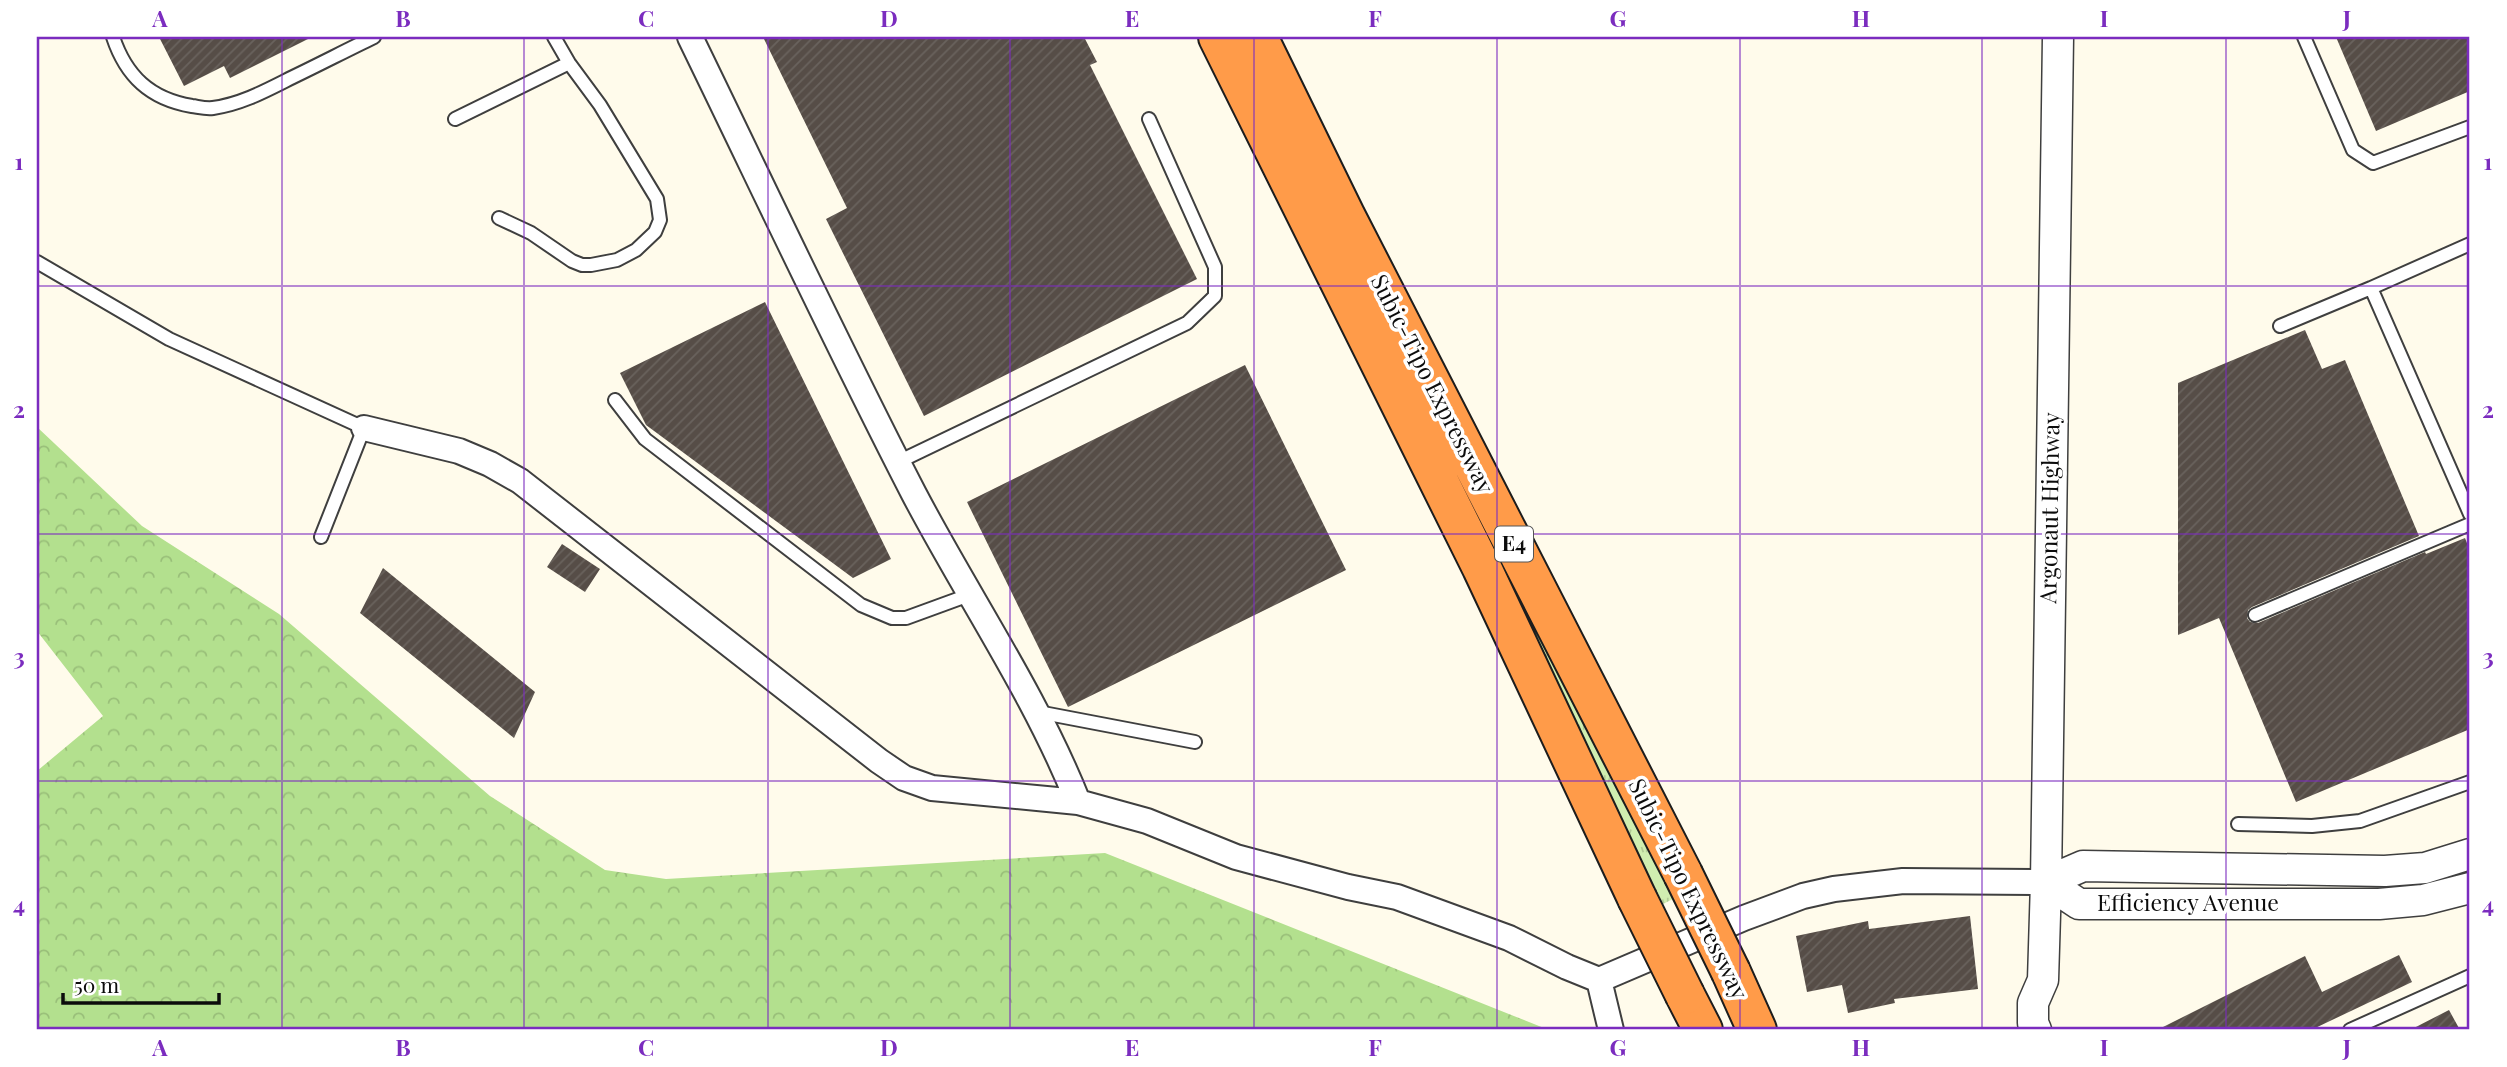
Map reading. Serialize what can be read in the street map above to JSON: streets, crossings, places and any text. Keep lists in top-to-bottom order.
{
  "streets": {
    "highway": ["Subic-Tipo Expressway", "E4"],
    "street": ["Argonaut Highway", "Efficiency Avenue"]
  },
  "crossings": [
    ["Argonaut Highway", "Efficiency Avenue"]
  ],
  "scale_bar": "50 m",
  "grid": {
    "columns": [
      "A",
      "B",
      "C",
      "D",
      "E",
      "F",
      "G",
      "H",
      "I",
      "J"
    ],
    "rows": [
      "1",
      "2",
      "3",
      "4"
    ]
  }
}
